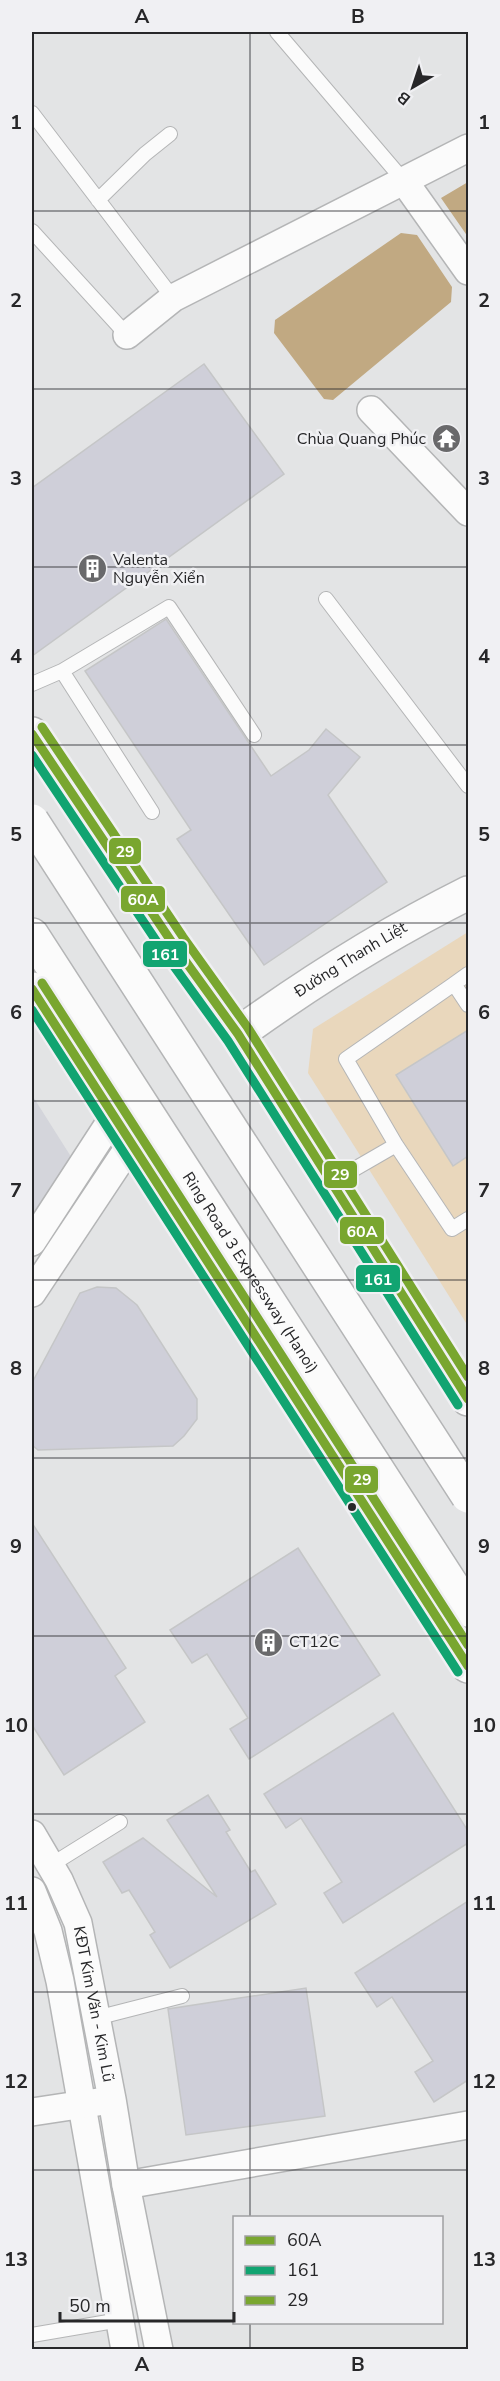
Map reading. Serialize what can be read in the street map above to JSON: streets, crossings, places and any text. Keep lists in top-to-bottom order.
{
  "streets": {
    "main road": ["Đường Thanh Liệt", "Ring Road 3 Expressway (Hanoi)"],
    "street": ["KĐT Kim Văn - Kim Lũ"]
  },
  "places": {
    "temple": ["Chùa Quang Phúc"],
    "building": ["Valenta Nguyễn Xiển", "CT12C"]
  },
  "lines": ["transit line 29", "transit line 60A", "transit line 161"],
  "legend": ["60A", "161", "29"],
  "scale_bar": "50 m",
  "north": "bottom left",
  "grid": {
    "columns": ["A", "B"],
    "rows": [
      "1",
      "2",
      "3",
      "4",
      "5",
      "6",
      "7",
      "8",
      "9",
      "10",
      "11",
      "12",
      "13"
    ]
  }
}
